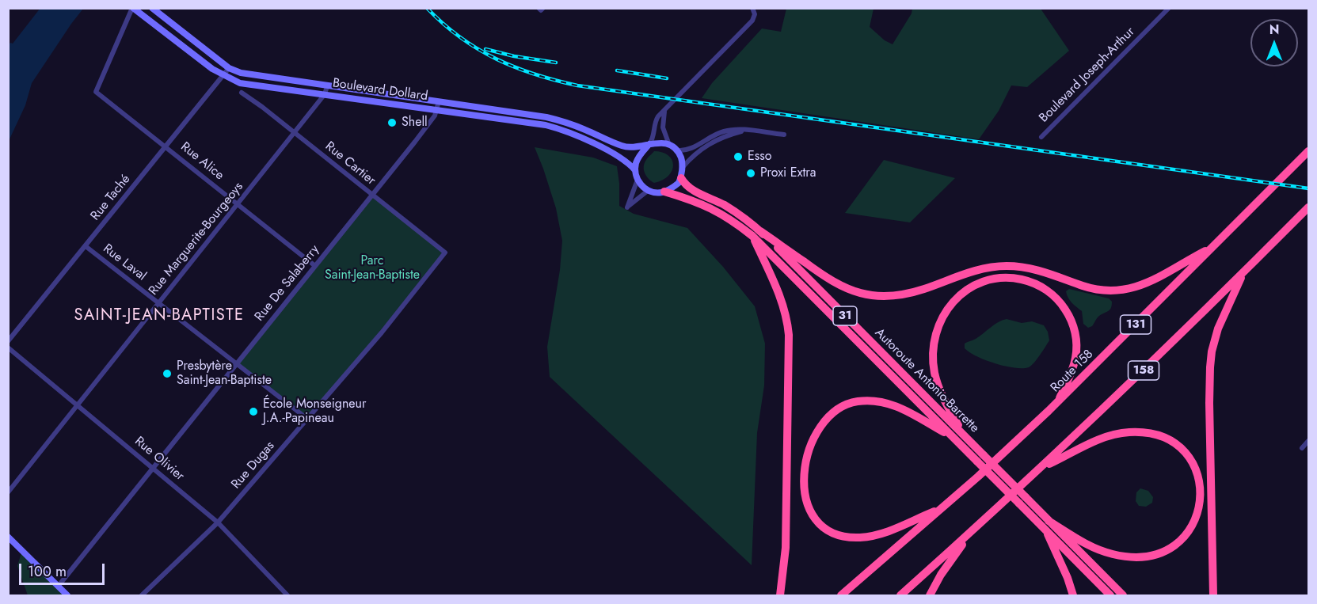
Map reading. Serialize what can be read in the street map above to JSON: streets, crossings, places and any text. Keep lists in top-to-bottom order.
{
  "streets": {
    "highway": [
      "31",
      "131",
      "158",
      "Route 158",
      "Autoroute Antonio-Barrette"
    ],
    "main road": ["Boulevard Dollard"],
    "street": [
      "Boulevard Joseph-Arthur",
      "Rue Alice",
      "Rue Cartier",
      "Rue Taché",
      "Rue Marguerite-Bourgeoys",
      "Rue Laval",
      "Rue De Salaberry",
      "Rue Olivier",
      "Rue Dugas"
    ]
  },
  "crossings": [
    ["Boulevard Dollard", "Rue Alice"],
    ["Boulevard Dollard", "Rue Taché"],
    ["Boulevard Dollard", "Rue Marguerite-Bourgeoys"],
    ["Boulevard Dollard", "Rue De Salaberry"],
    ["Boulevard Dollard", "Autoroute Antonio-Barrette"],
    ["Rue Alice", "Rue Taché"],
    ["Rue Alice", "Rue Marguerite-Bourgeoys"],
    ["Rue Alice", "Rue De Salaberry"],
    ["Rue Cartier", "Rue Marguerite-Bourgeoys"],
    ["Rue Cartier", "Rue De Salaberry"],
    ["Rue Cartier", "Rue Dugas"],
    ["Rue Taché", "Rue Laval"],
    ["Rue Marguerite-Bourgeoys", "Rue Laval"],
    ["Rue Marguerite-Bourgeoys", "Rue Olivier"],
    ["Rue Laval", "Rue De Salaberry"],
    ["Rue Laval", "Rue Dugas"],
    ["Rue De Salaberry", "Rue Olivier"],
    ["Rue Olivier", "Rue Dugas"]
  ],
  "districts": ["SAINT-JEAN-BAPTISTE"],
  "parks": ["Parc Saint-Jean-Baptiste"],
  "places": [
    "Shell",
    "Esso",
    "Proxi Extra",
    "Presbytère Saint-Jean-Baptiste",
    "École Monseigneur J.A.-Papineau"
  ],
  "scale_bar": "100 m",
  "north": "top"
}
